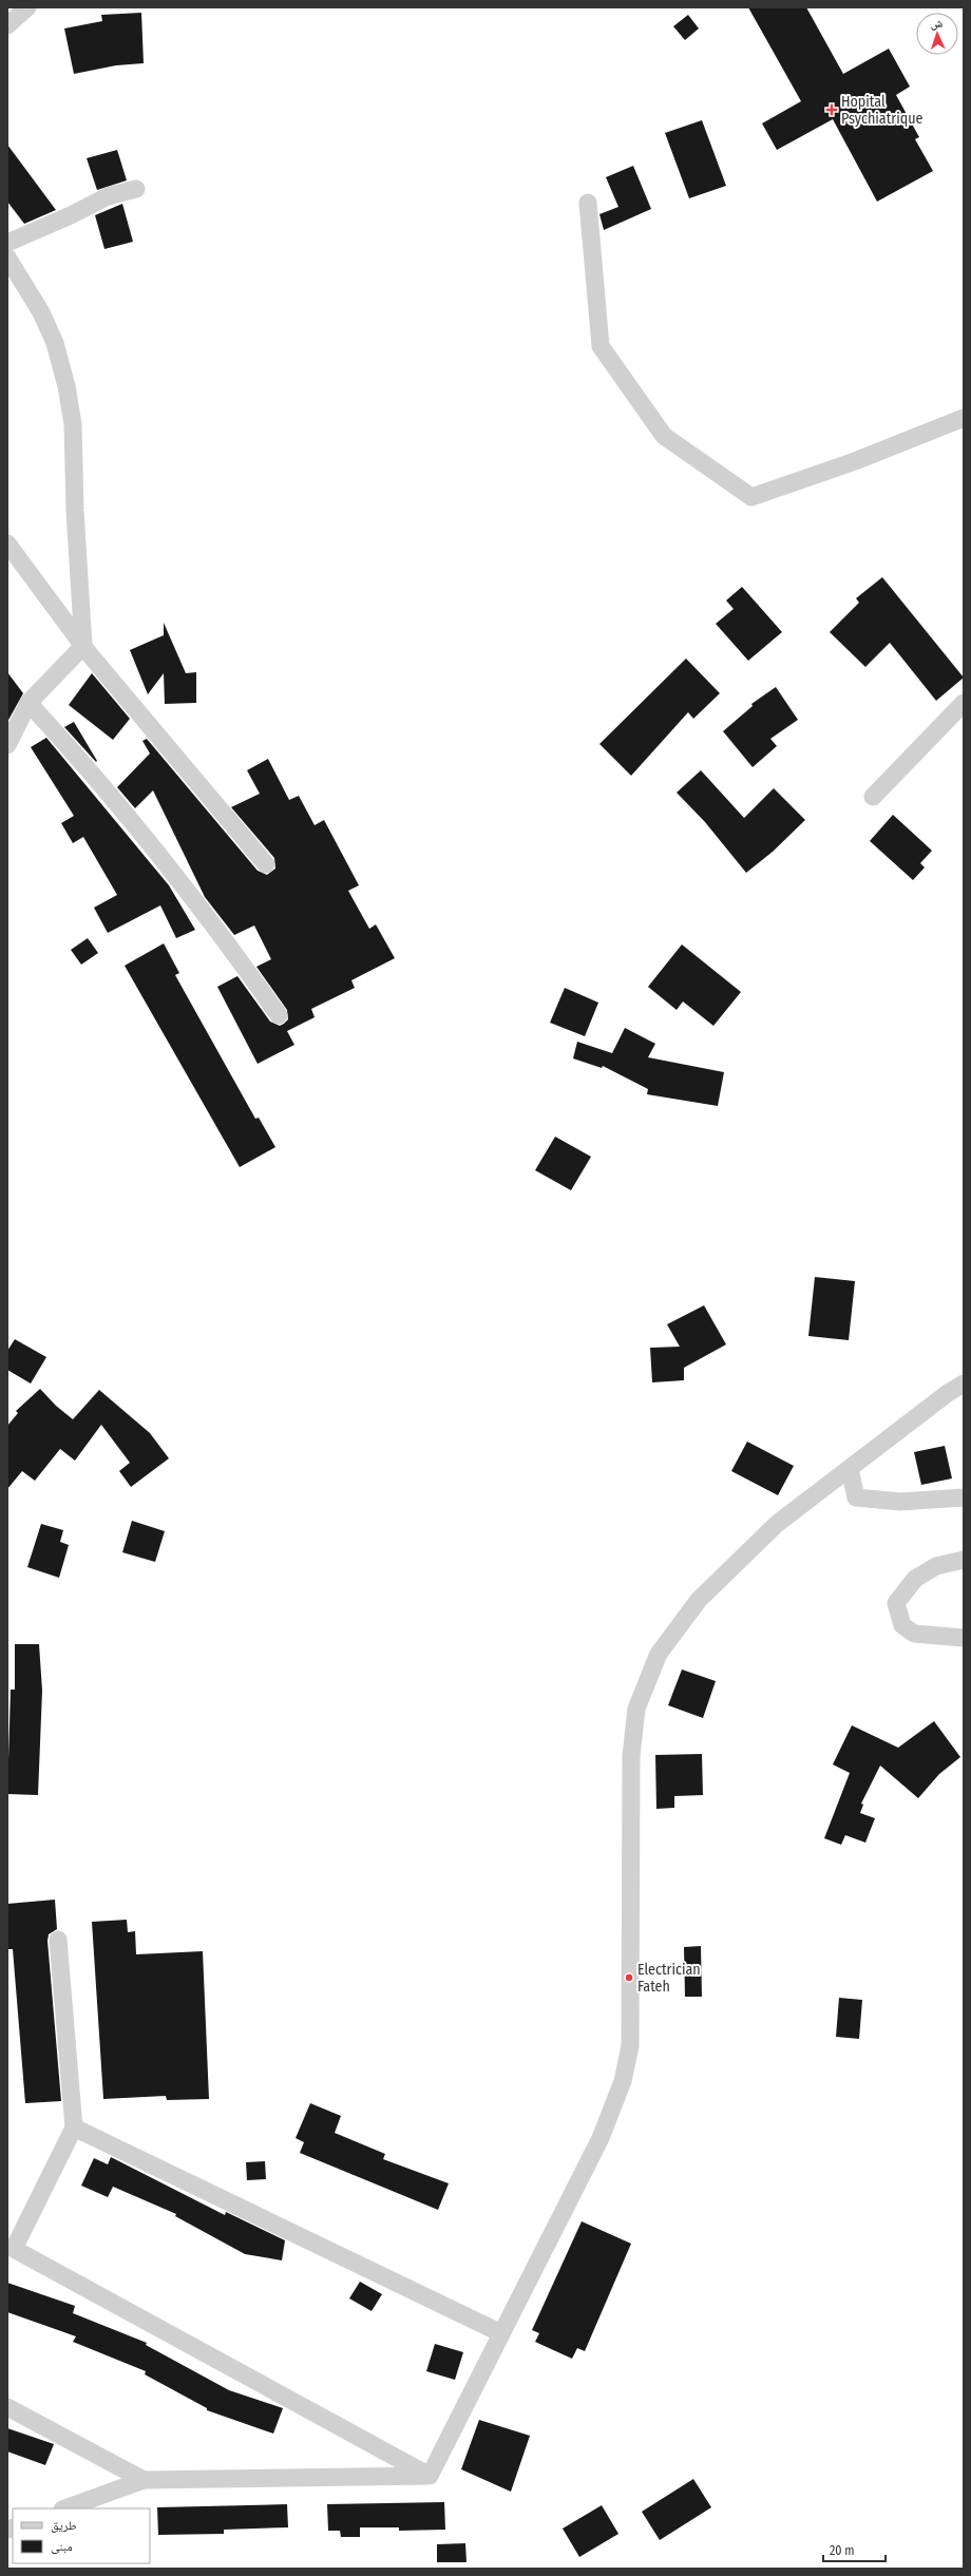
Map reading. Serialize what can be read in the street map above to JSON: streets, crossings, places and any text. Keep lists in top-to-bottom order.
{
  "places": {
    "health": ["Hopital Psychiatrique"],
    "other": ["Electrician Fateh"]
  },
  "legend": ["طريق", "مبنى"],
  "scale_bar": "20 m",
  "north": "top"
}
